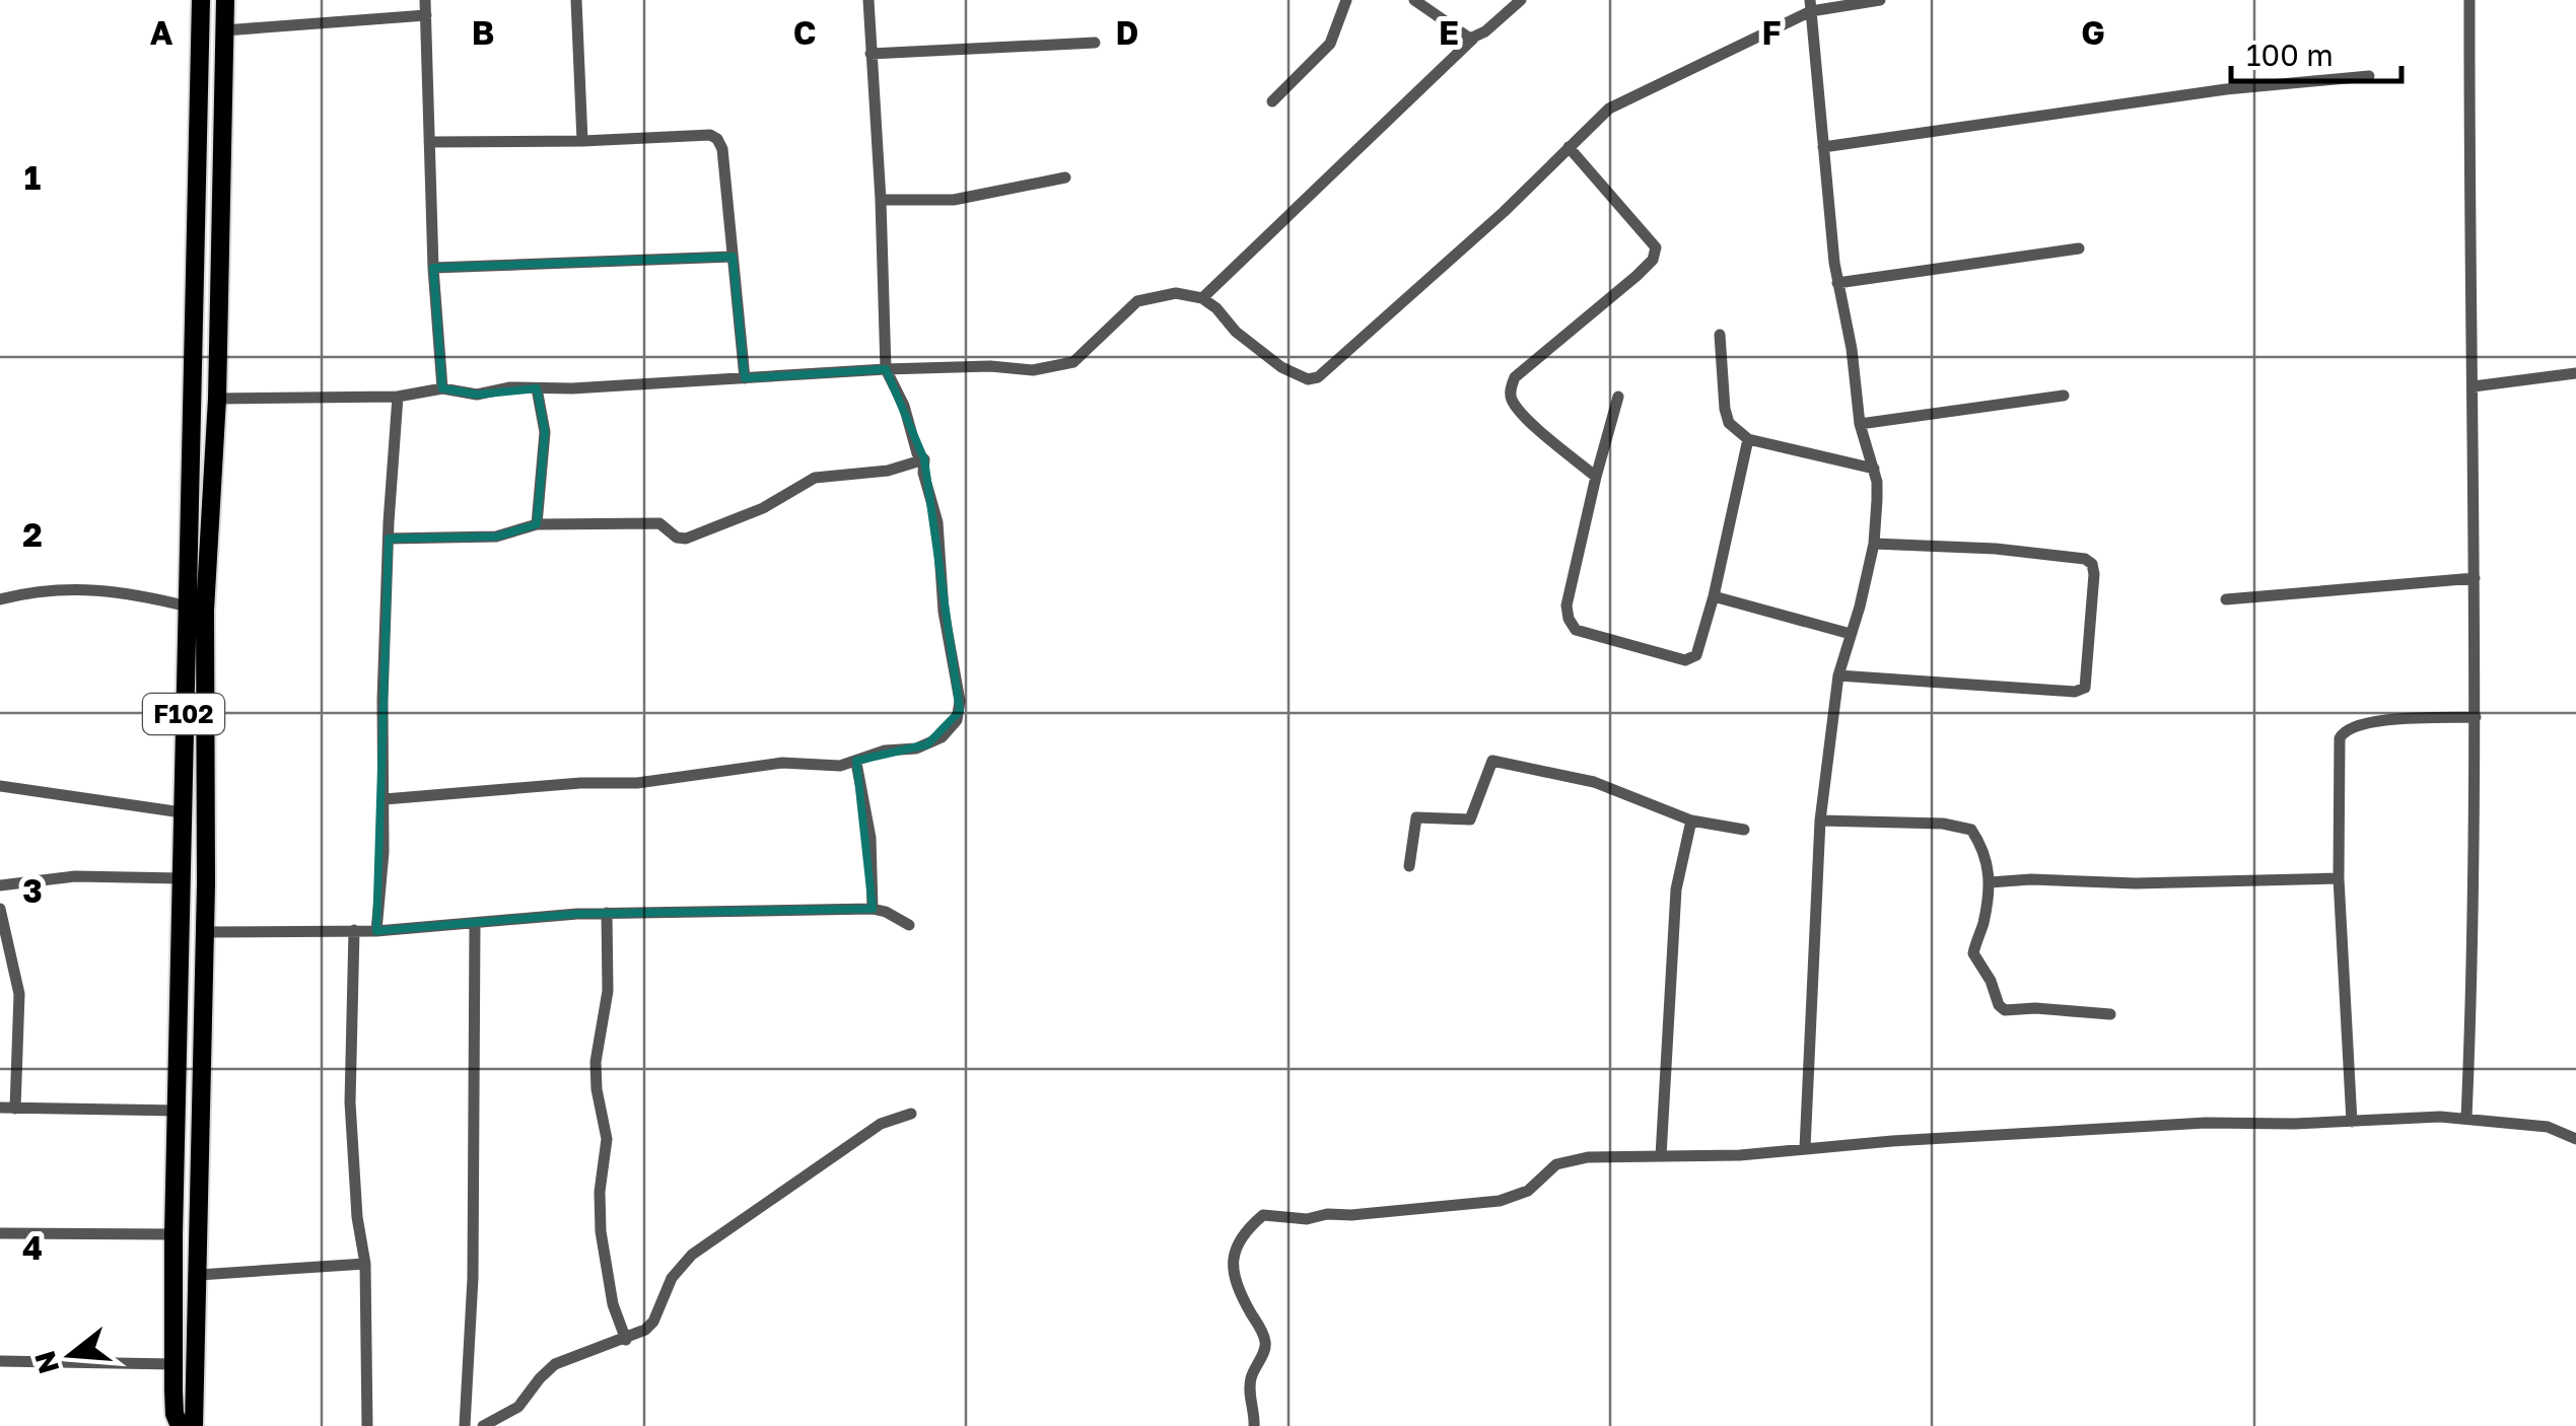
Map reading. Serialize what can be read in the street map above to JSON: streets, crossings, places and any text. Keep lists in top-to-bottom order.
{
  "streets": {
    "main road": ["F102"]
  },
  "scale_bar": "100 m",
  "north": "left",
  "grid": {
    "columns": [
      "A",
      "B",
      "C",
      "D",
      "E",
      "F",
      "G"
    ],
    "rows": [
      "1",
      "2",
      "3",
      "4"
    ]
  }
}
